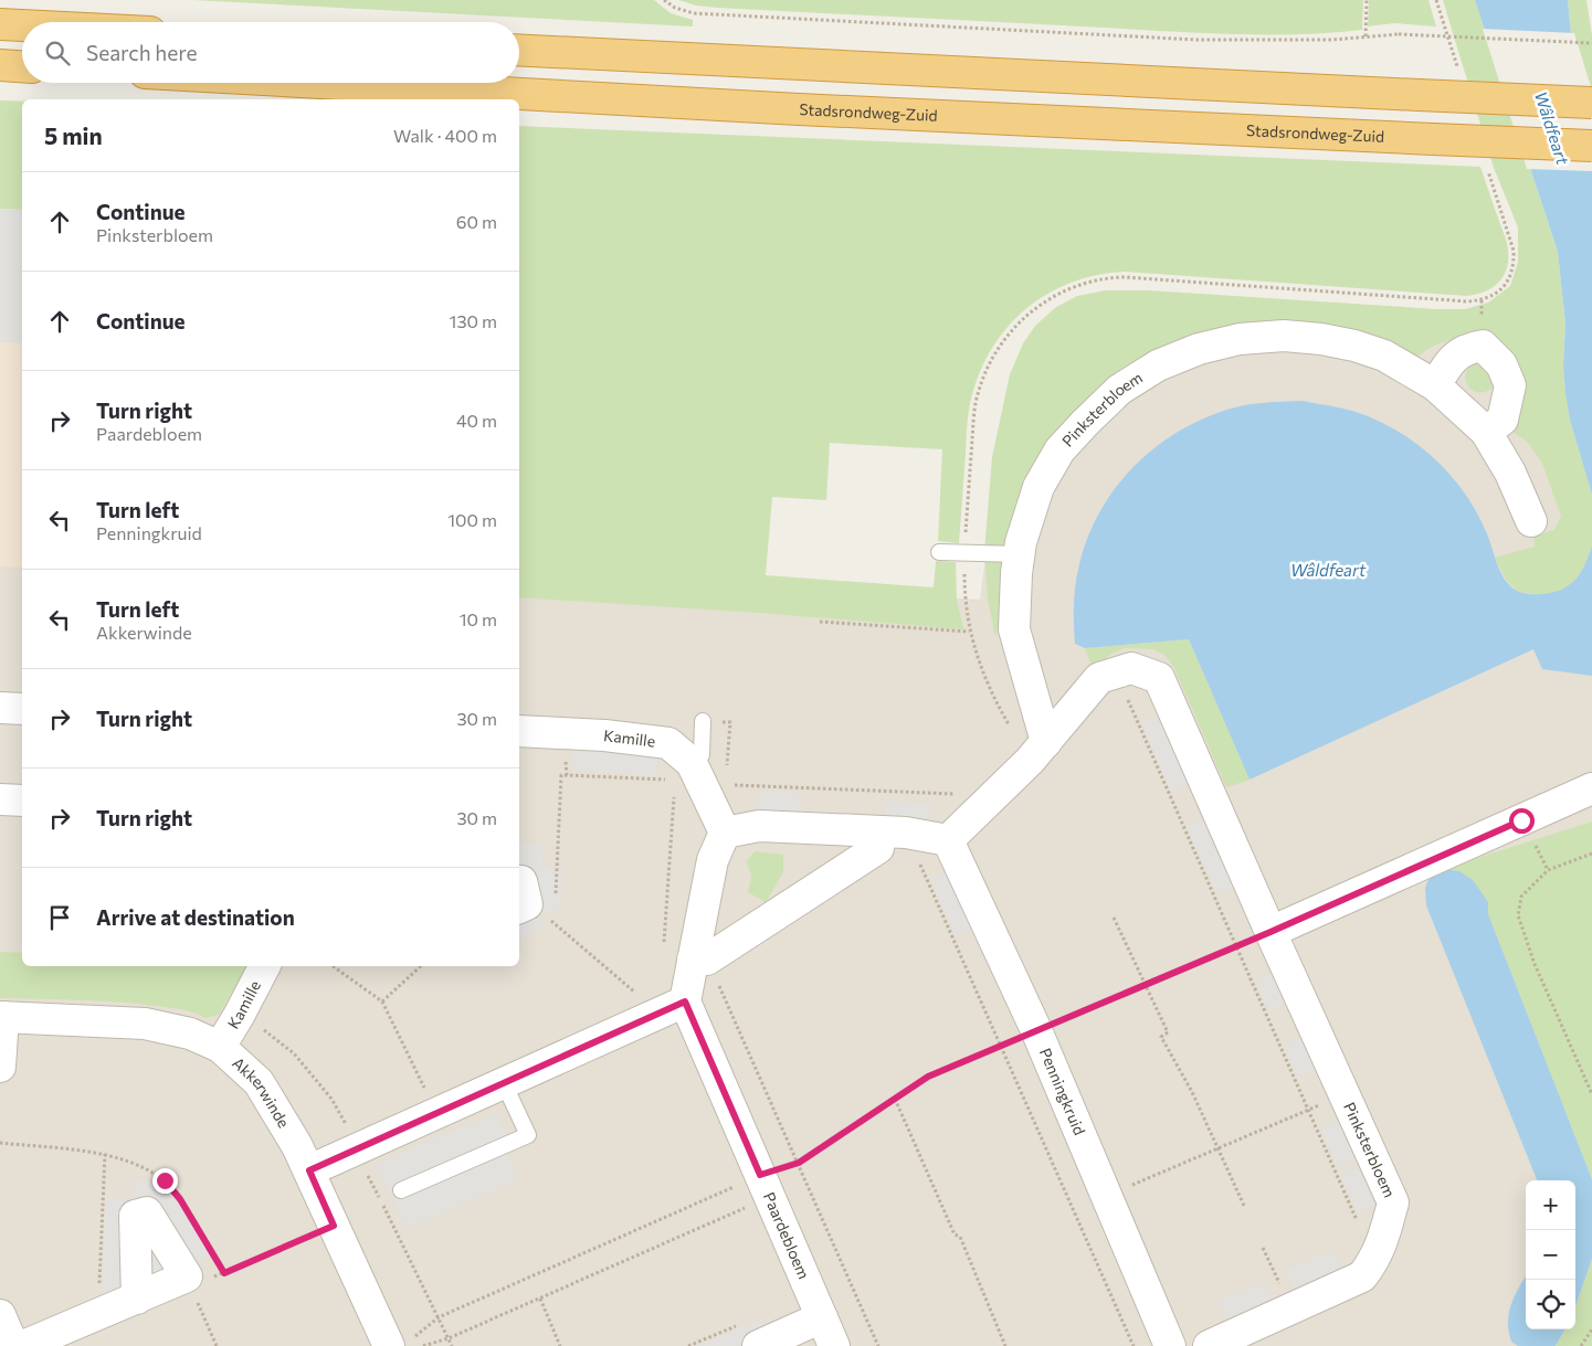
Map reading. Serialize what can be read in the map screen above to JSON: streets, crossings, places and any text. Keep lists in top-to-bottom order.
{
  "streets": {
    "highway": ["Stadsrondweg-Zuid"],
    "street": [
      "Pinksterbloem",
      "Kamille",
      "Penningkruid",
      "Akkerwinde",
      "Paardebloem"
    ]
  },
  "crossings": [
    ["Pinksterbloem", "Penningkruid"],
    ["Kamille", "Akkerwinde"]
  ],
  "water": ["Wâldfeart"],
  "page": {
    "search": "Search here",
    "heading": ["5 min", "Walk · 400 m"],
    "list": [
      ["Continue", "Pinksterbloem", "60 m"],
      ["Continue", "130 m"],
      ["Turn right", "Paardebloem", "40 m"],
      ["Turn left", "Penningkruid", "100 m"],
      ["Turn left", "Akkerwinde", "10 m"],
      ["Turn right", "30 m"],
      ["Turn right", "30 m"],
      "Arrive at destination"
    ],
    "map_buttons": ["+", "−"]
  }
}
